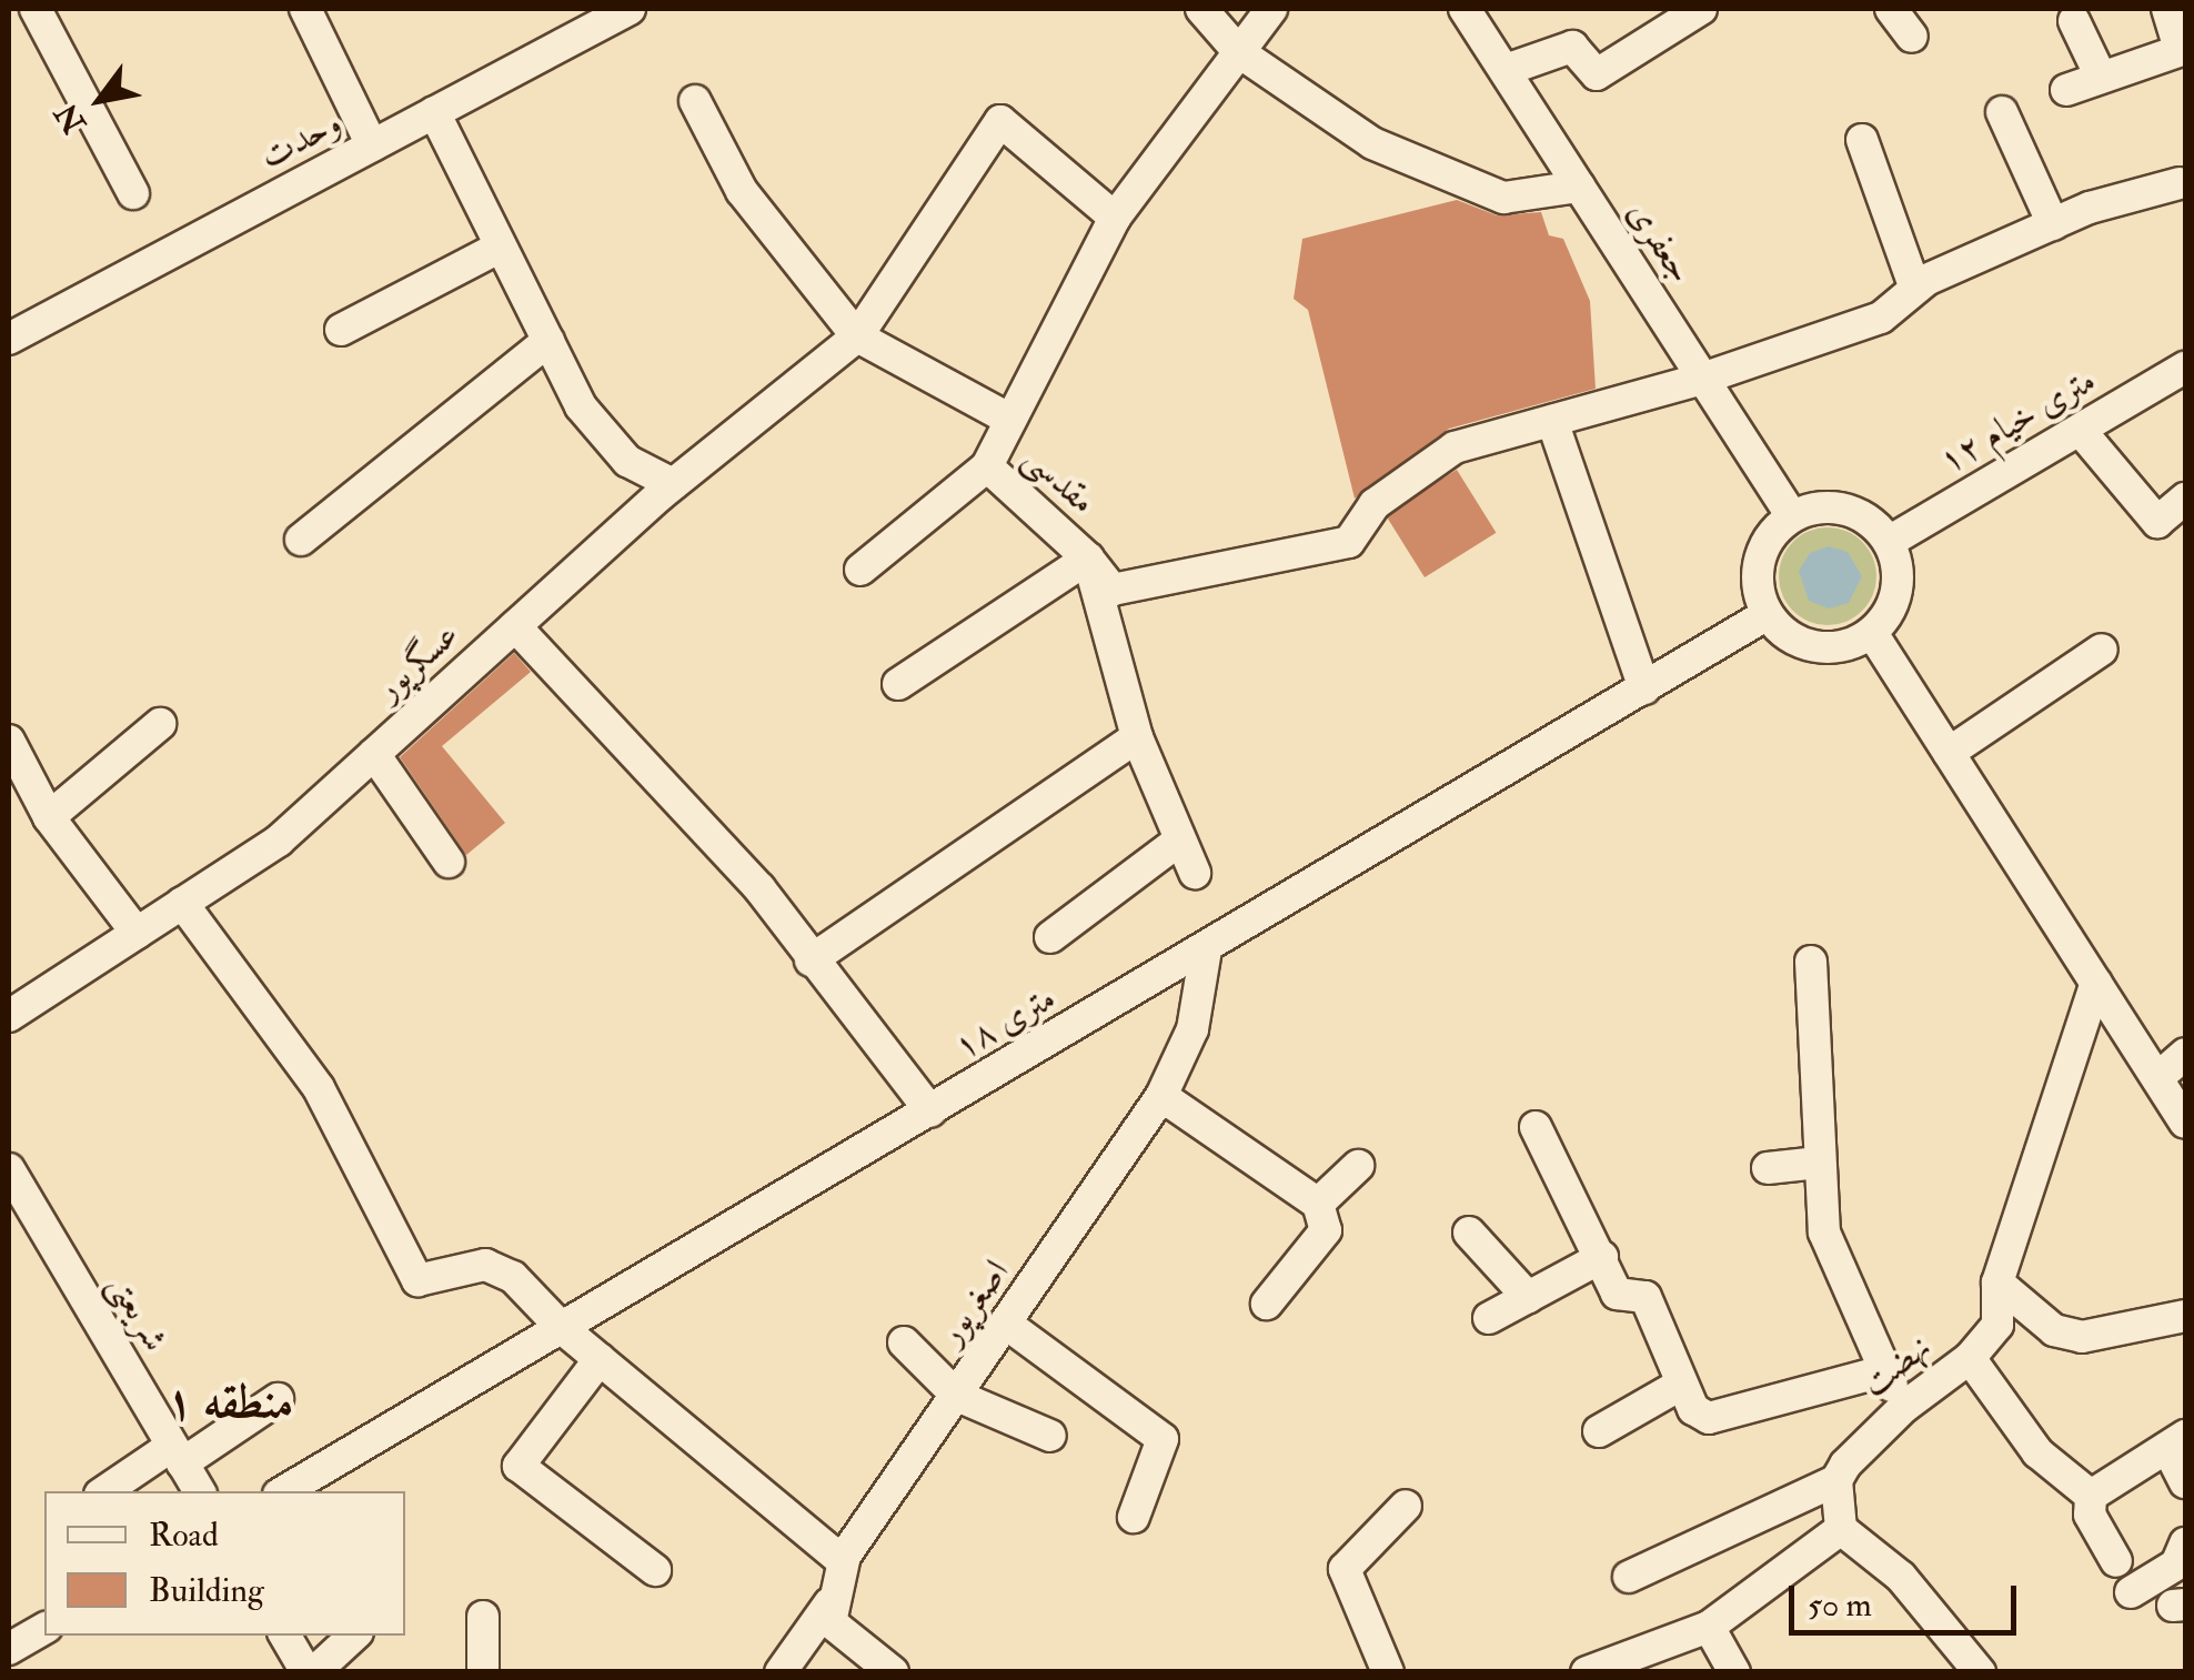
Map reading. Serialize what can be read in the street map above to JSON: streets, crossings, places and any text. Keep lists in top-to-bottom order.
{
  "streets": {
    "street": [
      "وحدت",
      "جعفری",
      "۱۲ متری خیام",
      "مقدسی",
      "عسگرپور",
      "۱۸ متری",
      "اصغرپور",
      "شریعتی",
      "نهضت"
    ]
  },
  "crossings": [
    ["جعفری", "۱۲ متری خیام"],
    ["جعفری", "۱۸ متری"],
    ["۱۲ متری خیام", "۱۸ متری"],
    ["مقدسی", "عسگرپور"],
    ["۱۸ متری", "اصغرپور"]
  ],
  "districts": ["منطقه ۱"],
  "legend": ["Road", "Building"],
  "scale_bar": "50 m",
  "north": "bottom left"
}
